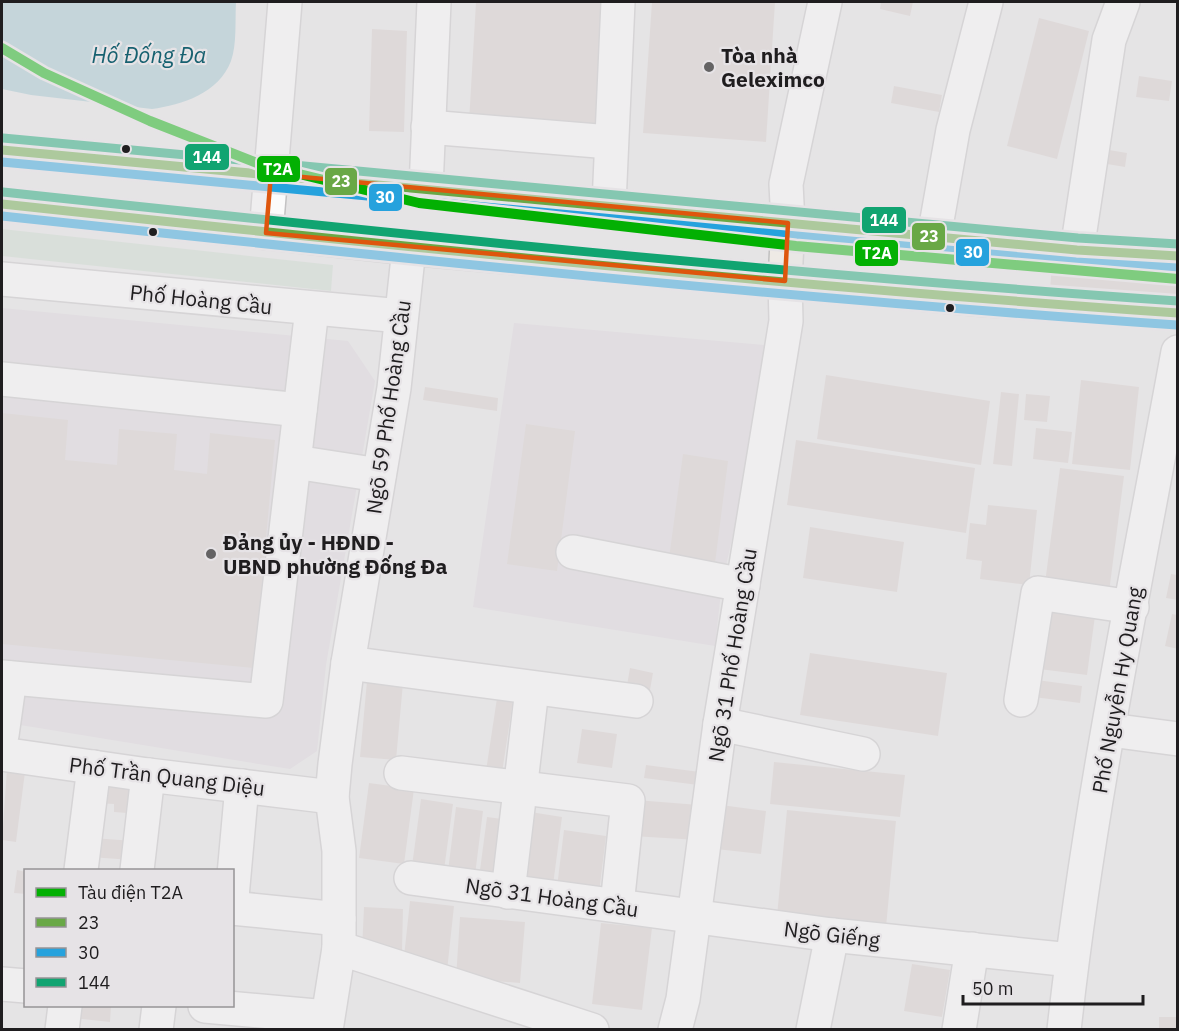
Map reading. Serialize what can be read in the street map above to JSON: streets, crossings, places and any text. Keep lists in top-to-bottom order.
{
  "streets": {
    "street": [
      "Phố Hoàng Cầu",
      "Ngõ 59 Phố Hoàng Cầu",
      "Ngõ 31 Phố Hoàng Cầu",
      "Phố Nguyễn Hy Quang",
      "Phố Trần Quang Diệu",
      "Ngõ 31 Hoàng Cầu",
      "Ngõ Giếng"
    ]
  },
  "crossings": [
    ["Phố Hoàng Cầu", "Ngõ 59 Phố Hoàng Cầu"],
    ["Ngõ 59 Phố Hoàng Cầu", "Phố Trần Quang Diệu"],
    ["Ngõ 31 Phố Hoàng Cầu", "Ngõ 31 Hoàng Cầu"],
    ["Ngõ 31 Phố Hoàng Cầu", "Ngõ Giếng"],
    ["Phố Nguyễn Hy Quang", "Ngõ Giếng"],
    ["Ngõ 31 Hoàng Cầu", "Ngõ Giếng"]
  ],
  "water": ["Hố Đống Đa"],
  "places": ["Tòa nhà Geleximco", "Đảng ủy - HĐND - UBND phường Đống Đa"],
  "lines": [
    "metro line T2A",
    "transit line 144",
    "transit line 23",
    "transit line 30"
  ],
  "legend": [
    "Tàu điện T2A",
    "23",
    "30",
    "144"
  ],
  "scale_bar": "50 m"
}
